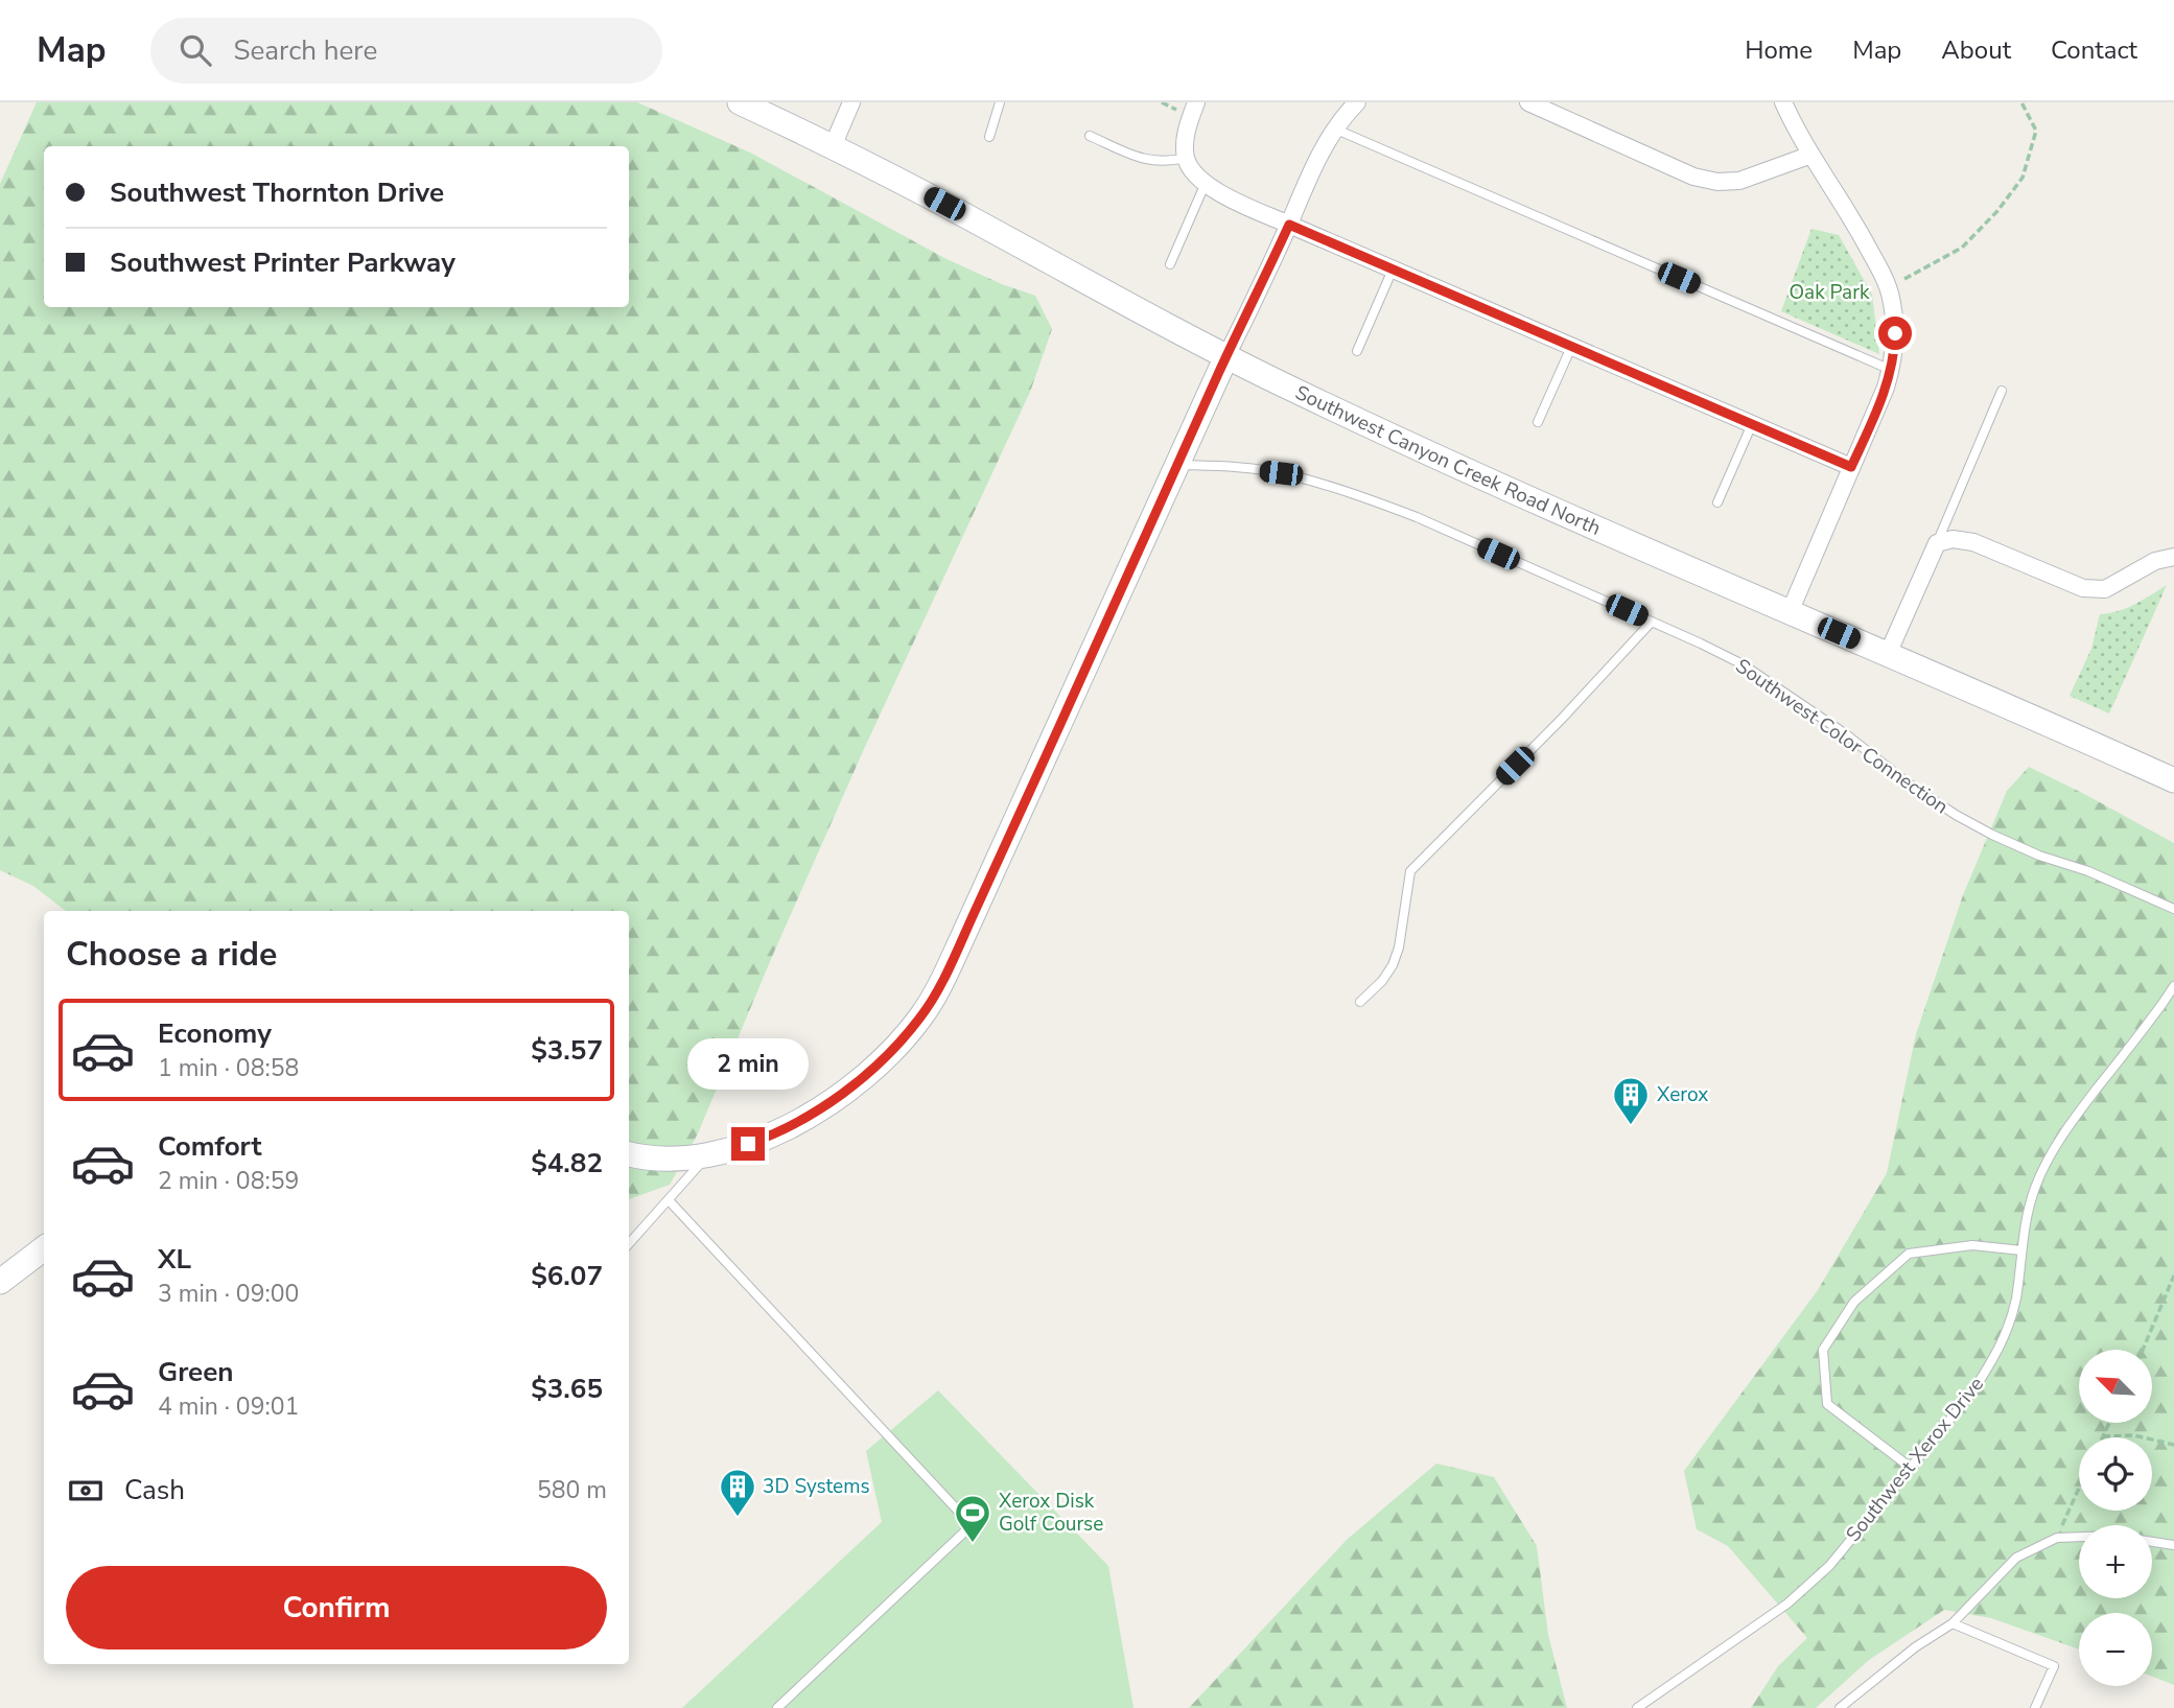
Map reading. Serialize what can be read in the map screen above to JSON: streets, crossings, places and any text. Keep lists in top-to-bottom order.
{
  "streets": {
    "main road": ["Southwest Canyon Creek Road North"],
    "lane": ["Southwest Color Connection", "Southwest Xerox Drive"]
  },
  "parks": ["Oak Park"],
  "places": {
    "building": ["Xerox", "3D Systems"],
    "sports": ["Xerox Disk Golf Course"]
  },
  "north": "top left",
  "page": {
    "header": "Map",
    "search": "Search here",
    "nav": [
      "Home",
      "Map",
      "About",
      "Contact"
    ],
    "banner": ["Southwest Thornton Drive", "Southwest Printer Parkway"],
    "heading": "Choose a ride",
    "list": [
      {
        "name": "Economy",
        "note": "1 min · 08:58",
        "value": "$3.57"
      },
      {
        "name": "Comfort",
        "note": "2 min · 08:59",
        "value": "$4.82"
      },
      {
        "name": "XL",
        "note": "3 min · 09:00",
        "value": "$6.07"
      },
      {
        "name": "Green",
        "note": "4 min · 09:01",
        "value": "$3.65"
      }
    ],
    "bubble": "2 min",
    "map_buttons": ["+", "−"],
    "pay": ["Cash", "580 m"],
    "buttons": "Confirm"
  }
}
